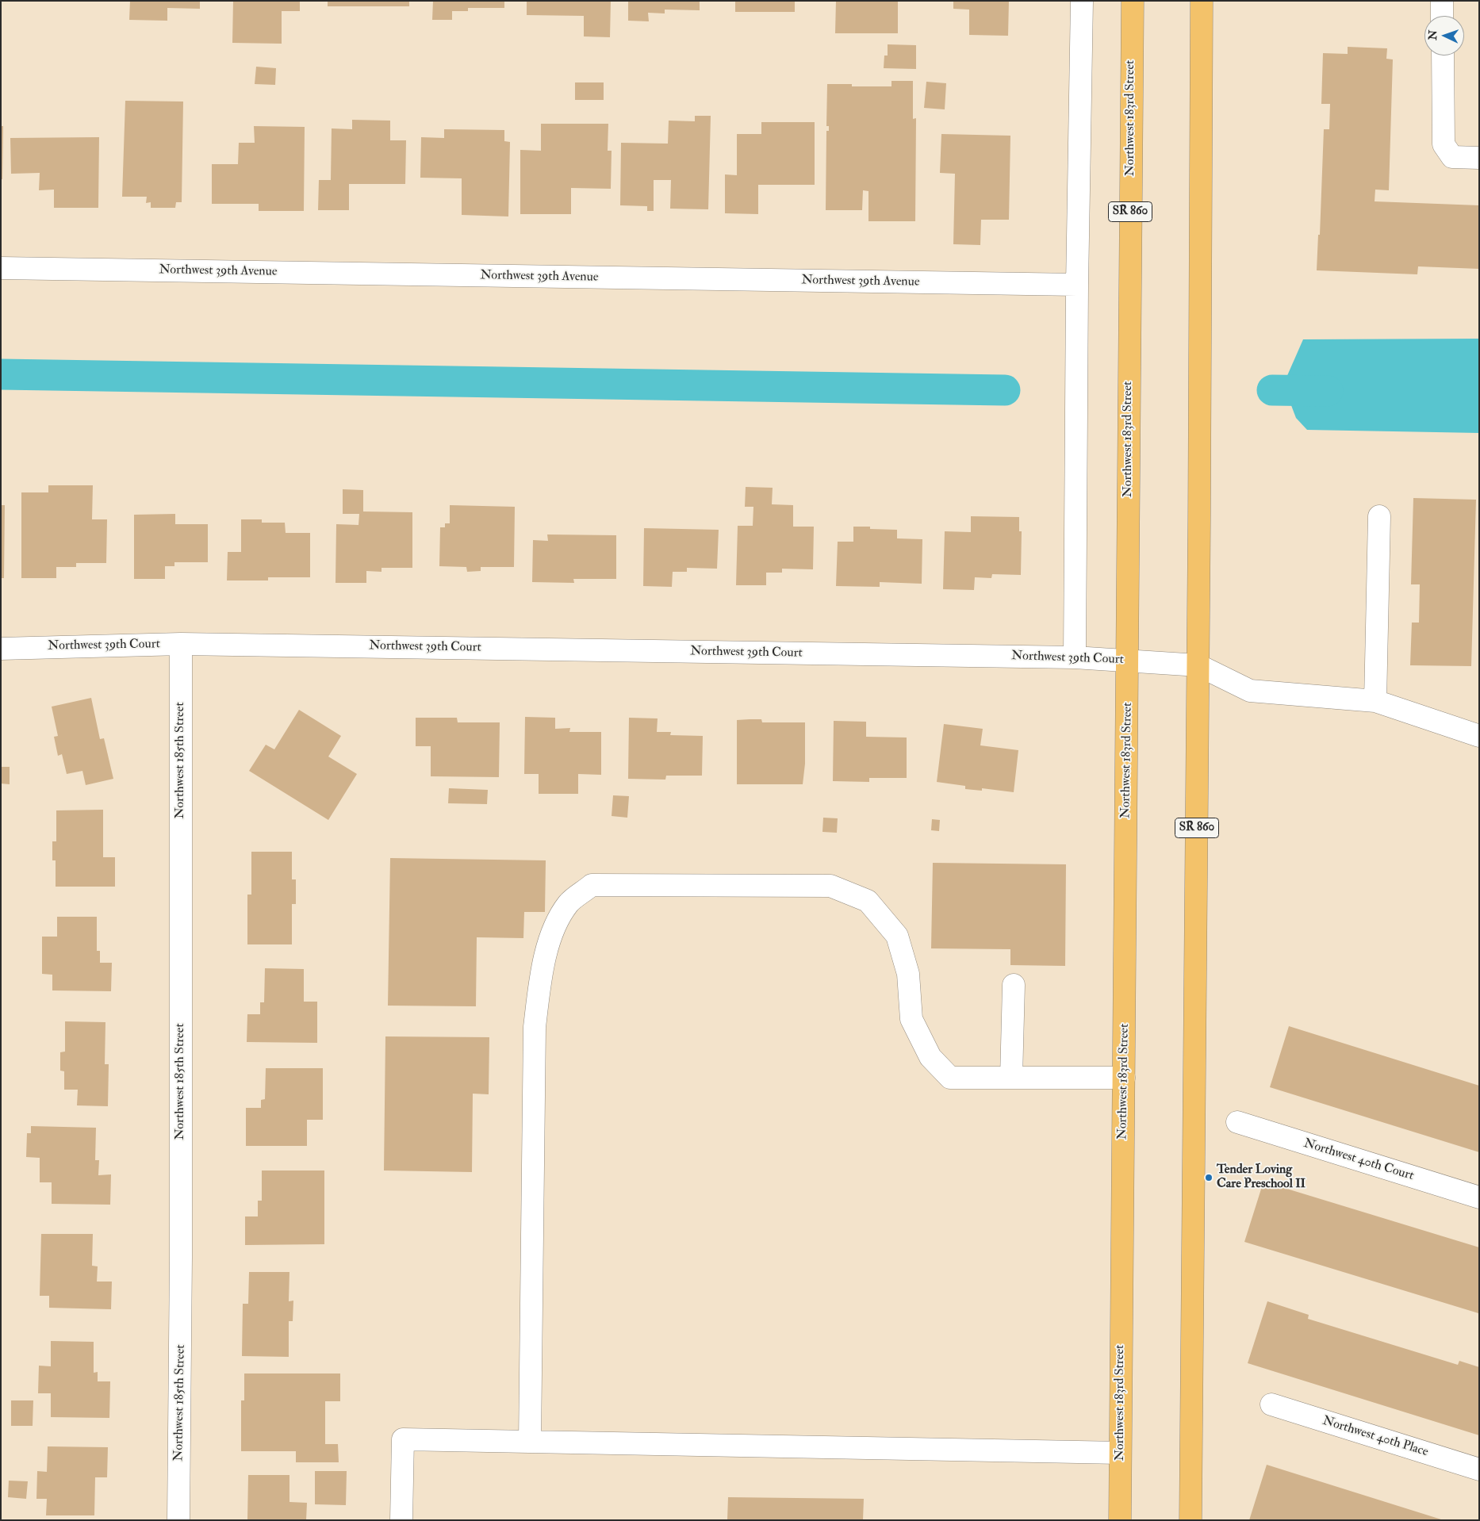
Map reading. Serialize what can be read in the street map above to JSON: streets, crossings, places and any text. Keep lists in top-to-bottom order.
{
  "streets": {
    "main road": ["Northwest 183rd Street", "SR 860"],
    "street": [
      "Northwest 39th Avenue",
      "Northwest 39th Court",
      "Northwest 185th Street",
      "Northwest 40th Court",
      "Northwest 40th Place"
    ]
  },
  "crossings": [
    ["Northwest 183rd Street", "Northwest 39th Court"],
    ["SR 860", "Northwest 39th Court"],
    ["Northwest 39th Court", "Northwest 185th Street"]
  ],
  "places": ["Tender Loving Care Preschool II"],
  "north": "left"
}
